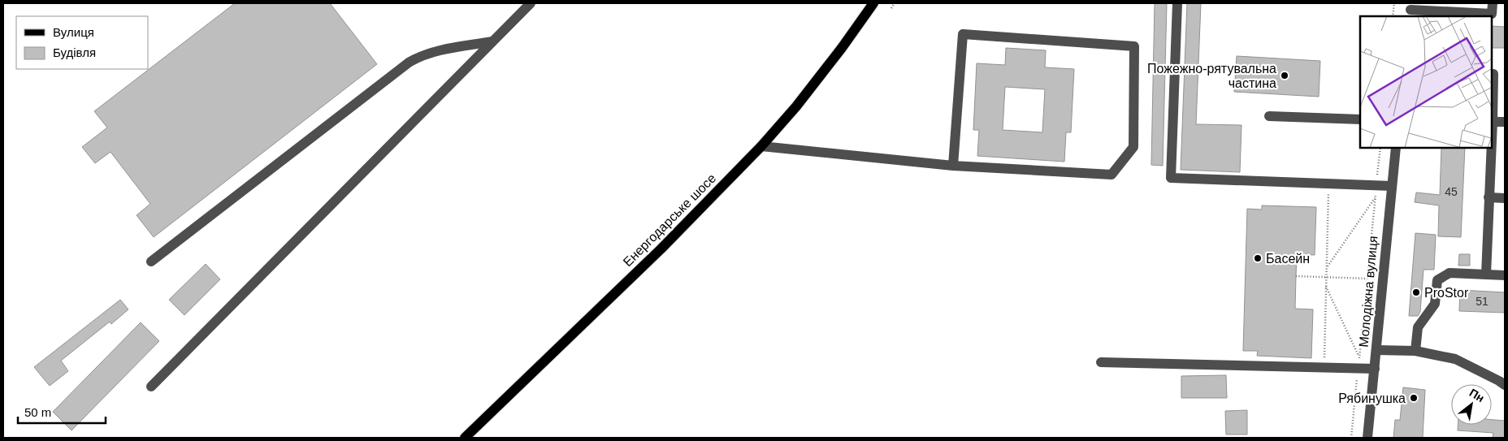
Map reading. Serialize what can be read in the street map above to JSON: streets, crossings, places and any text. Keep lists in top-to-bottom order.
{
  "streets": {
    "main road": ["Енергодарське шосе"],
    "street": ["Молодіжна вулиця"]
  },
  "places": [
    "Пожежно-рятувальна частина",
    "Басейн",
    "ProStor",
    "Рябинушка"
  ],
  "house_numbers": ["45", "51"],
  "legend": ["Вулиця", "Будівля"],
  "scale_bar": "50 m",
  "north": "top right"
}
